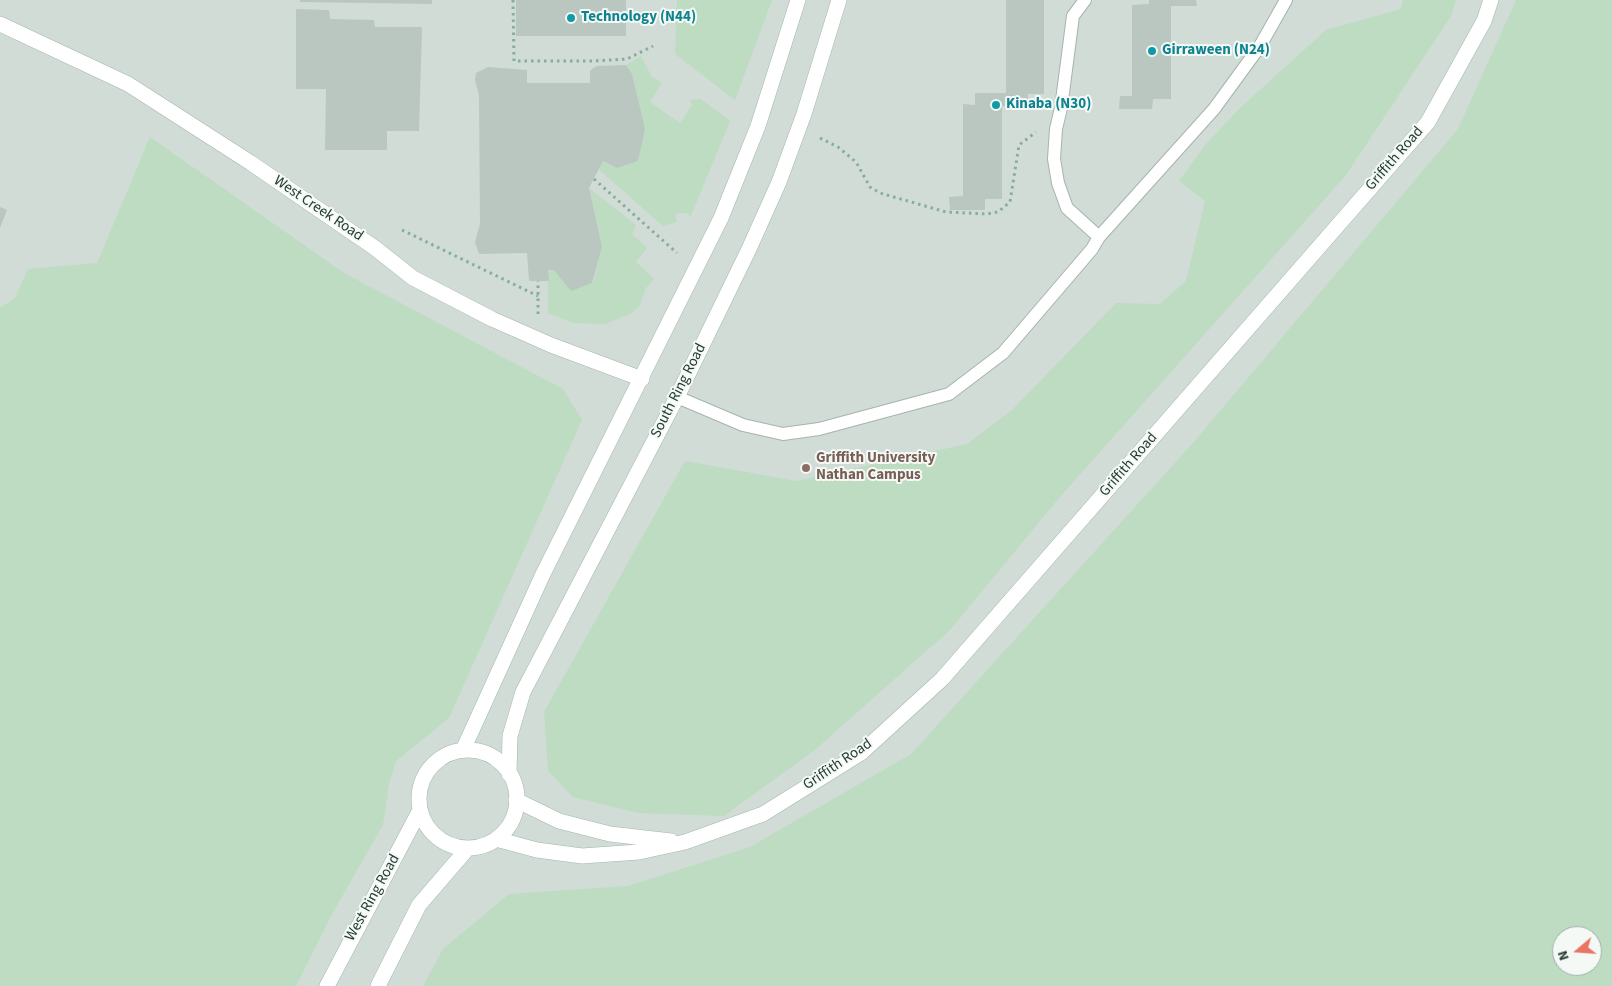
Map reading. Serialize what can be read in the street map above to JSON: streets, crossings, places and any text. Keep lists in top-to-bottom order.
{
  "streets": {
    "street": [
      "Griffith Road",
      "West Creek Road",
      "South Ring Road",
      "West Ring Road"
    ]
  },
  "crossings": [
    ["Griffith Road", "South Ring Road"],
    ["Griffith Road", "West Ring Road"],
    ["South Ring Road", "West Ring Road"]
  ],
  "places": [
    "Technology (N44)",
    "Girraween (N24)",
    "Kinaba (N30)",
    "Griffith University Nathan Campus"
  ],
  "north": "left"
}
